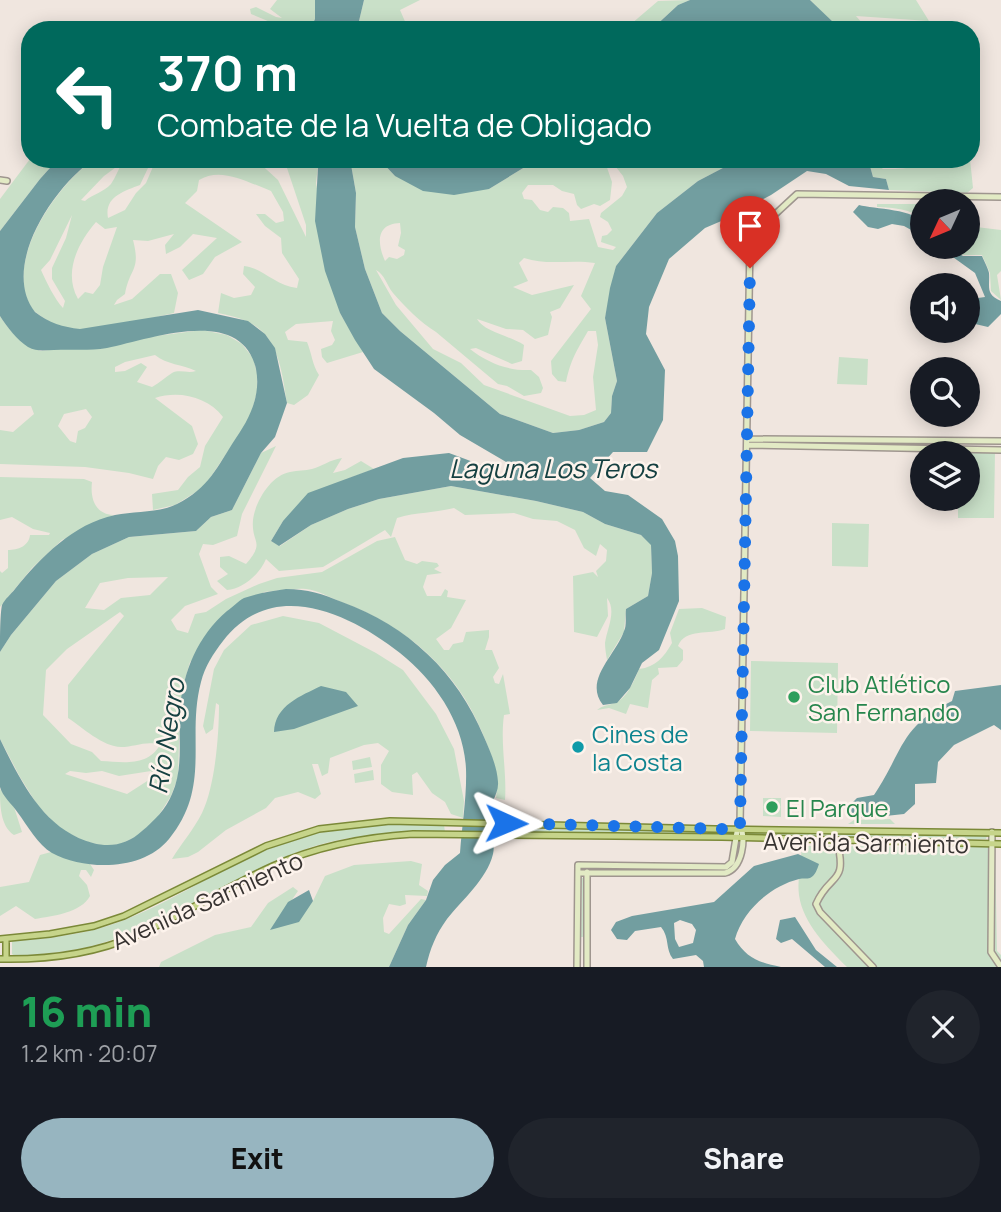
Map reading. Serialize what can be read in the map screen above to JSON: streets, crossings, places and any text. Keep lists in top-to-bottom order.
{
  "streets": {
    "main road": ["Avenida Sarmiento"]
  },
  "water": ["Laguna Los Teros", "Río Negro"],
  "places": ["Club Atlético San Fernando", "Cines de la Costa", "El Parque"],
  "north": "bottom left",
  "page": {
    "turn": ["370 m", "Combate de la Vuelta de Obligado"],
    "heading": ["16 min", "1.2 km · 20:07"],
    "buttons": ["Exit", "Share"]
  }
}
